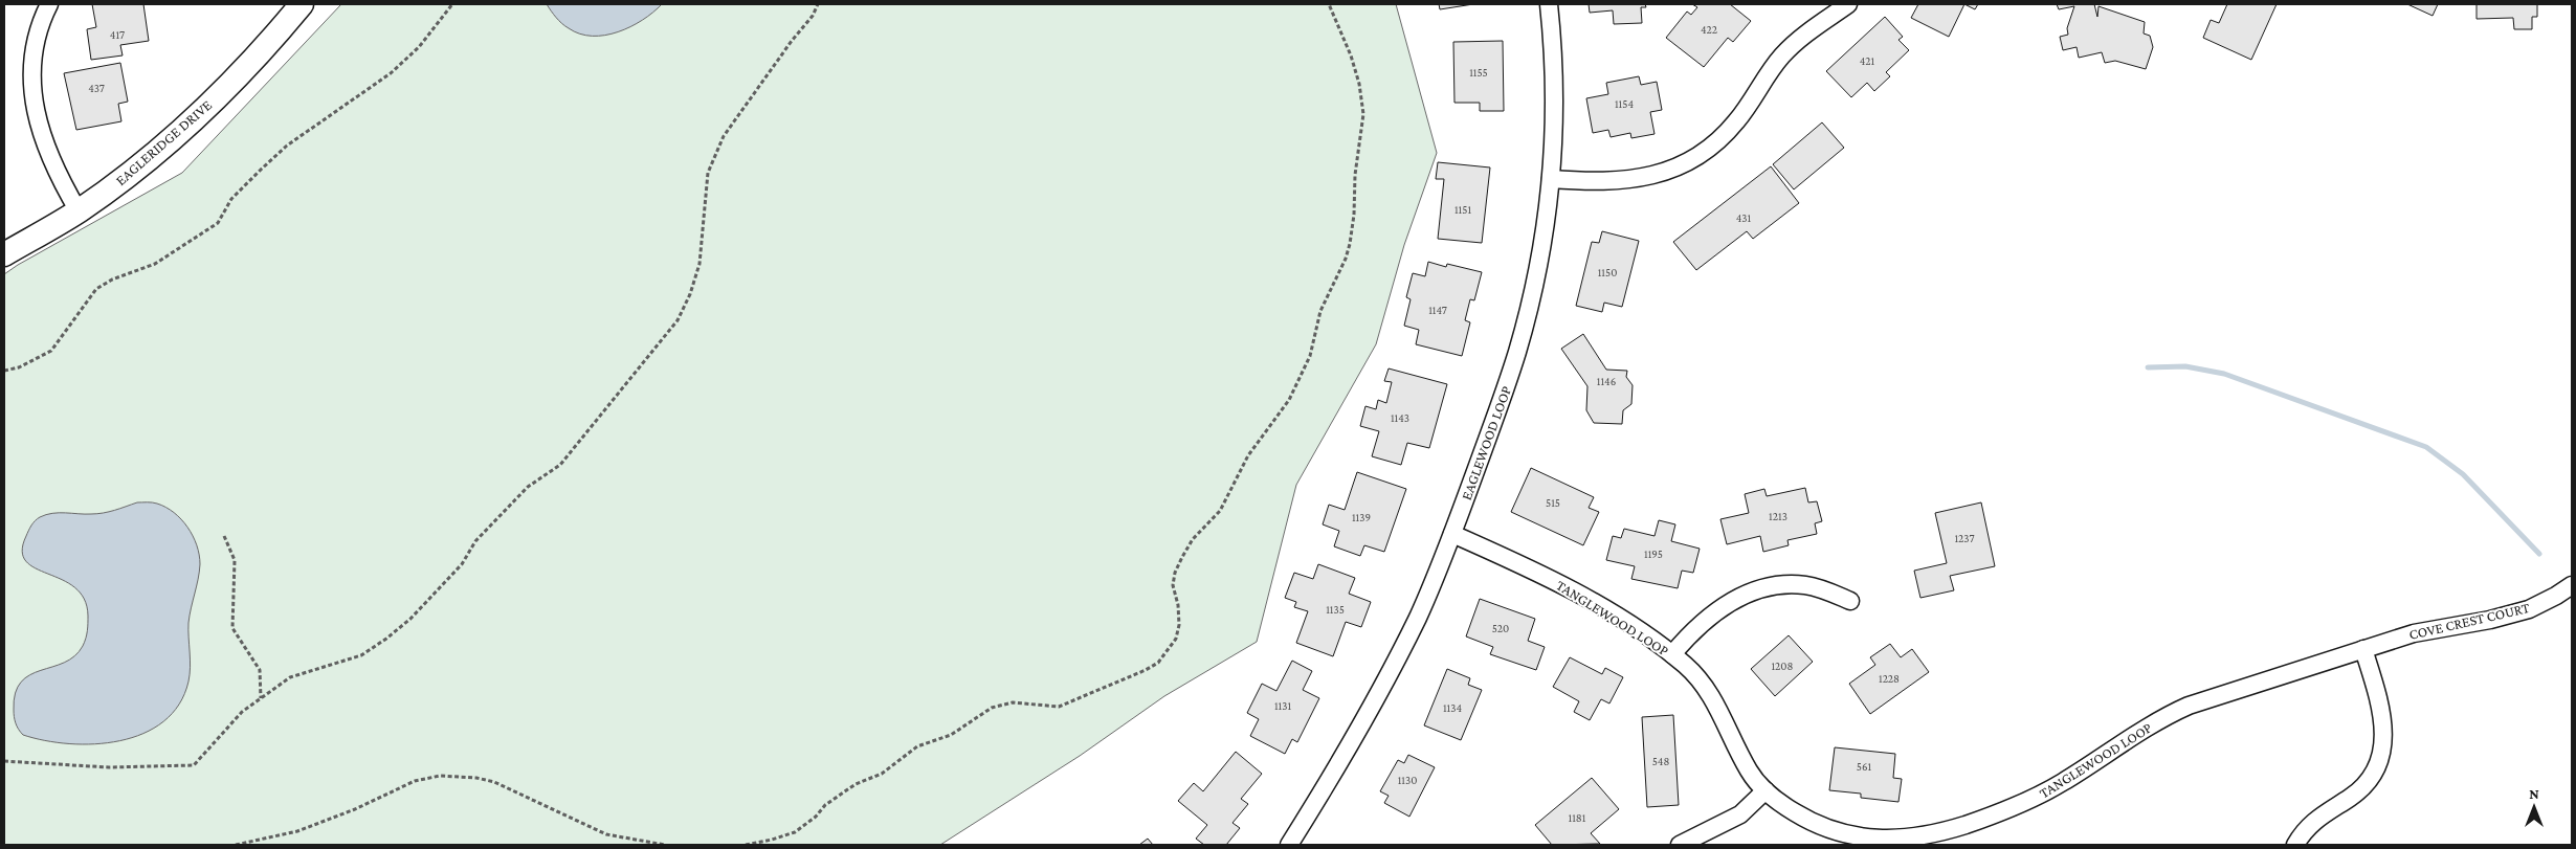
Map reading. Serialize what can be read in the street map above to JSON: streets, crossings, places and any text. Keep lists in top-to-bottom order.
{
  "streets": {
    "main road": ["EAGLERIDGE DRIVE"],
    "street": ["EAGLEWOOD LOOP", "TANGLEWOOD LOOP", "COVE CREST COURT"]
  },
  "crossings": [
    ["EAGLEWOOD LOOP", "TANGLEWOOD LOOP"],
    ["TANGLEWOOD LOOP", "COVE CREST COURT"]
  ],
  "house_numbers": [
    "422",
    "417",
    "421",
    "1155",
    "437",
    "1154",
    "1151",
    "431",
    "1150",
    "1147",
    "1146",
    "1143",
    "515",
    "1213",
    "1139",
    "1237",
    "1195",
    "1135",
    "520",
    "1208",
    "1228",
    "1131",
    "1134",
    "548",
    "561",
    "1130",
    "1181"
  ],
  "north": "top"
}
